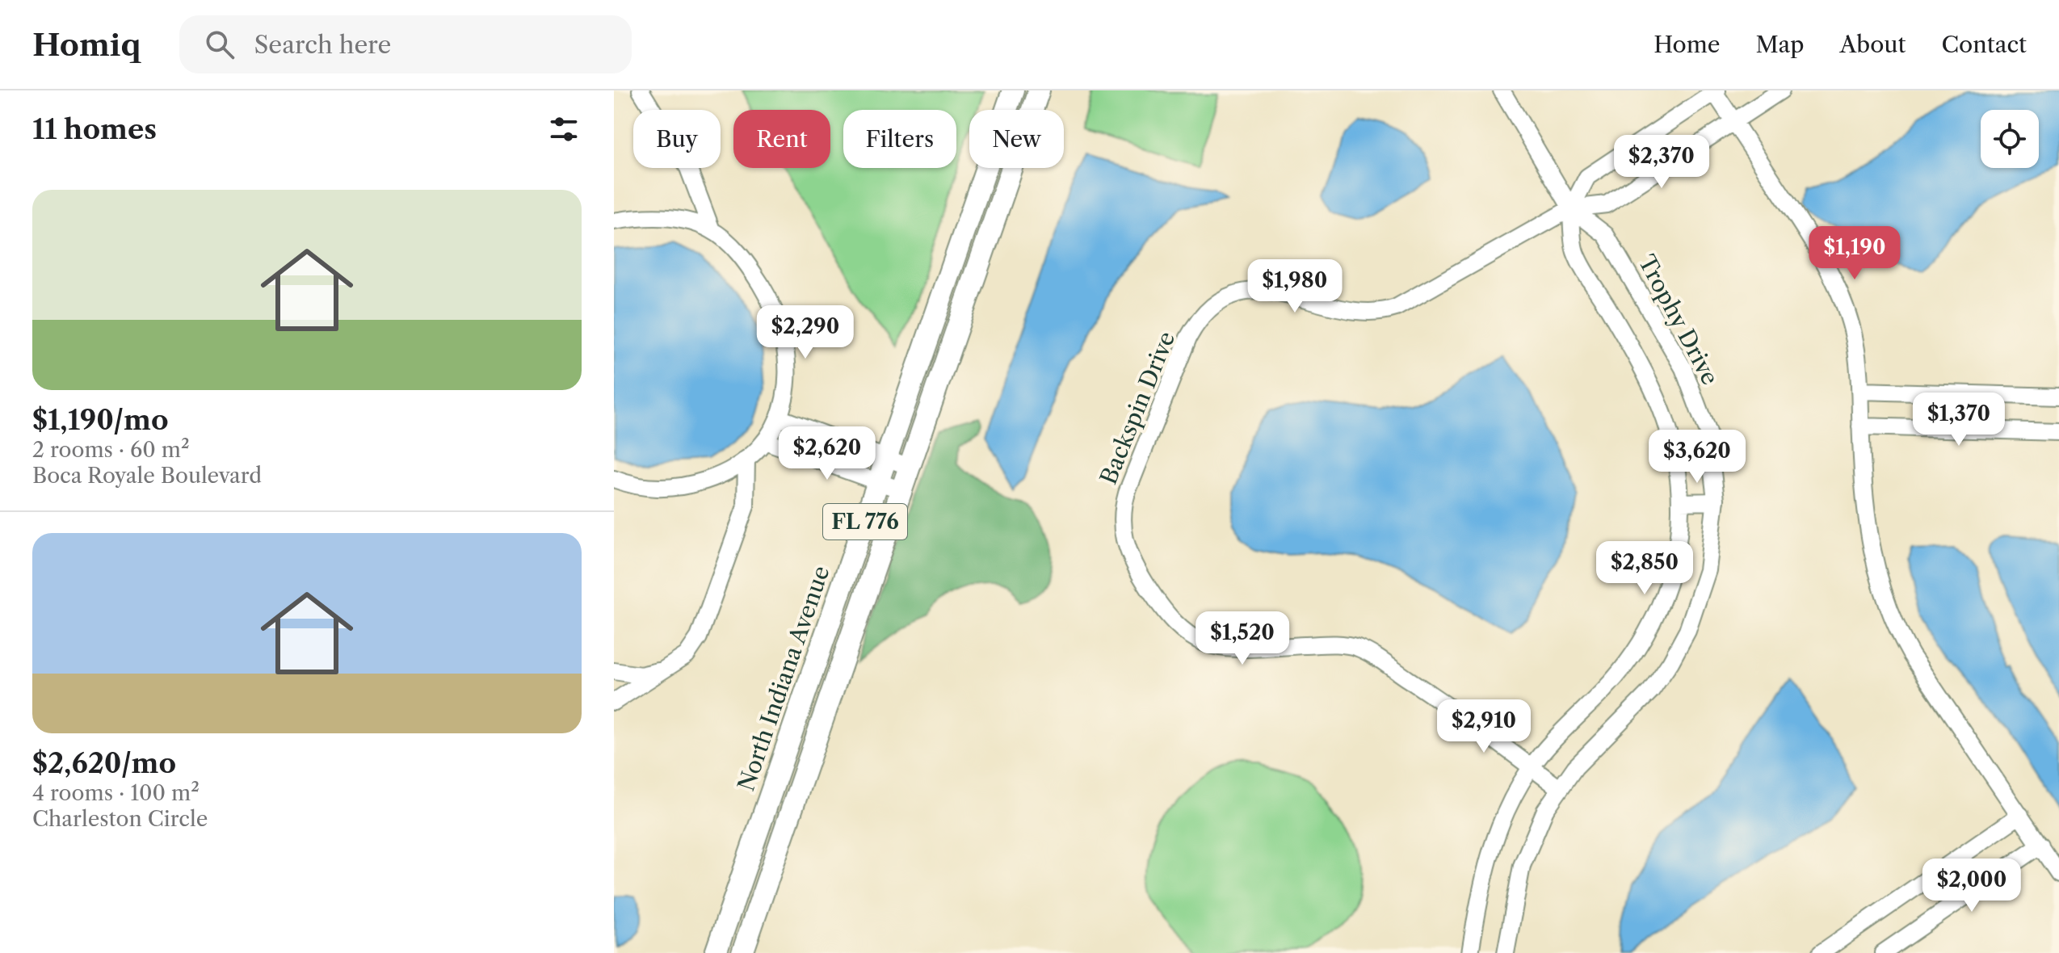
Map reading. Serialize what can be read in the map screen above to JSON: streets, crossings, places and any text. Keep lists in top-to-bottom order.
{
  "streets": {
    "main road": ["FL 776", "North Indiana Avenue"],
    "street": ["Trophy Drive", "Backspin Drive"]
  },
  "crossings": [
    ["Trophy Drive", "Backspin Drive"]
  ],
  "page": {
    "header": "Homiq",
    "search": "Search here",
    "nav": [
      "Home",
      "Map",
      "About",
      "Contact"
    ],
    "heading": "11 homes",
    "chip": [
      "Buy",
      "Rent",
      "Filters",
      "New"
    ],
    "price": [
      "$2,370",
      "$1,190",
      "$1,980",
      "$2,290",
      "$1,370",
      "$2,620",
      "$3,620",
      "$2,850",
      "$1,520",
      "$2,910",
      "$2,000"
    ],
    "list": [
      {
        "name": "$1,190/mo",
        "note": "2 rooms · 60 m² · Boca Royale Boulevard"
      },
      {
        "name": "$2,620/mo",
        "note": "4 rooms · 100 m² · Charleston Circle"
      }
    ]
  }
}
